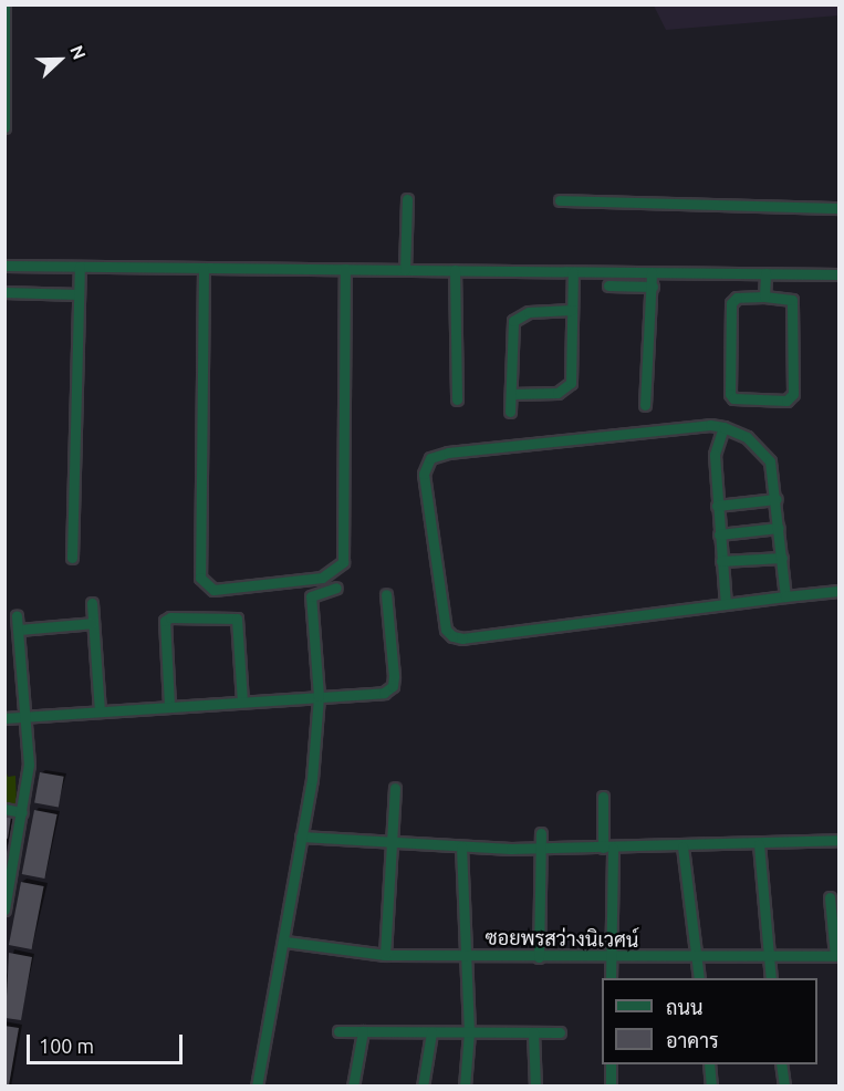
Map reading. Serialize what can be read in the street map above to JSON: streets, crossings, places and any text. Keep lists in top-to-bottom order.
{
  "streets": {
    "street": ["ซอยพรสว่างนิเวศน์"]
  },
  "legend": ["ถนน", "อาคาร"],
  "scale_bar": "100 m",
  "north": "right"
}
